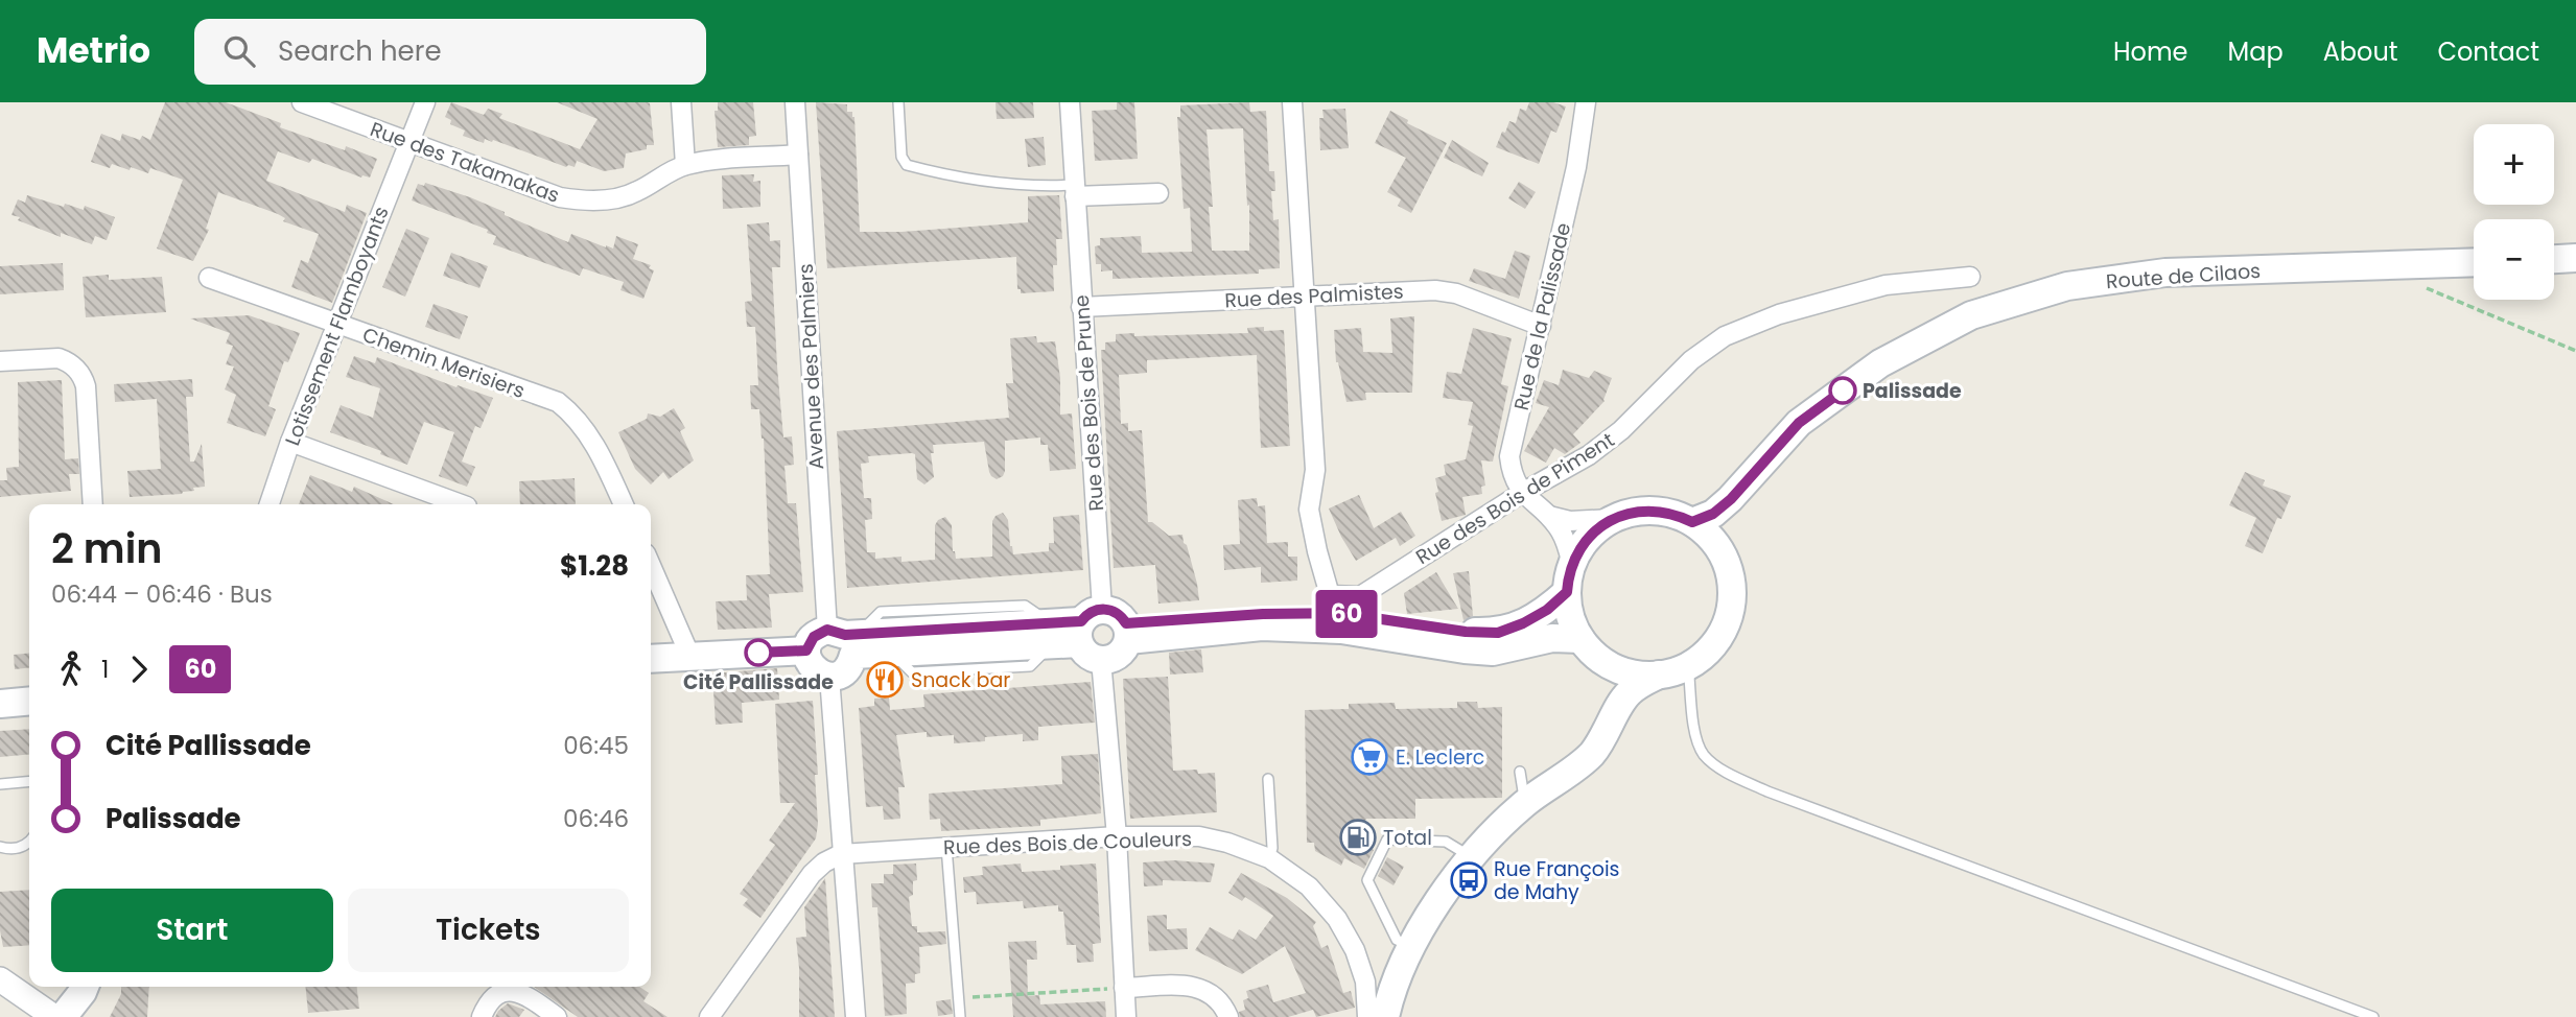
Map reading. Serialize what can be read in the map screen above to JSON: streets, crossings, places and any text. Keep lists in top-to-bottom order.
{
  "streets": {
    "main road": ["Route de Cilaos"],
    "street": [
      "Rue des Takamakas",
      "Rue des Palmistes",
      "Rue de la Palissade",
      "Lotissement Flamboyants",
      "Chemin Merisiers",
      "Avenue des Palmiers",
      "Rue des Bois de Prune",
      "Rue des Bois de Piment",
      "Rue des Bois de Couleurs"
    ]
  },
  "crossings": [
    ["Rue des Takamakas", "Lotissement Flamboyants"],
    ["Rue des Takamakas", "Avenue des Palmiers"],
    ["Rue des Palmistes", "Rue de la Palissade"],
    ["Rue des Palmistes", "Rue des Bois de Prune"],
    ["Rue de la Palissade", "Rue des Bois de Piment"],
    ["Lotissement Flamboyants", "Chemin Merisiers"]
  ],
  "places": {
    "other": ["Palissade", "Cité Pallissade"],
    "restaurant": ["Snack bar"],
    "supermarket": ["E. Leclerc"],
    "fuel station": ["Total"],
    "bus stop": ["Rue François de Mahy"]
  },
  "lines": ["bus line 60"],
  "page": {
    "header": "Metrio",
    "search": "Search here",
    "nav": [
      "Home",
      "Map",
      "About",
      "Contact"
    ],
    "on_map": "60",
    "map_buttons": ["+", "−"],
    "heading": ["2 min", "06:44 – 06:46 · Bus", "$1.28"],
    "legs": ["1", "60"],
    "list": [
      {
        "name": "Cité Pallissade",
        "value": "06:45"
      },
      {
        "name": "Palissade",
        "value": "06:46"
      }
    ],
    "buttons": ["Start", "Tickets"]
  }
}
